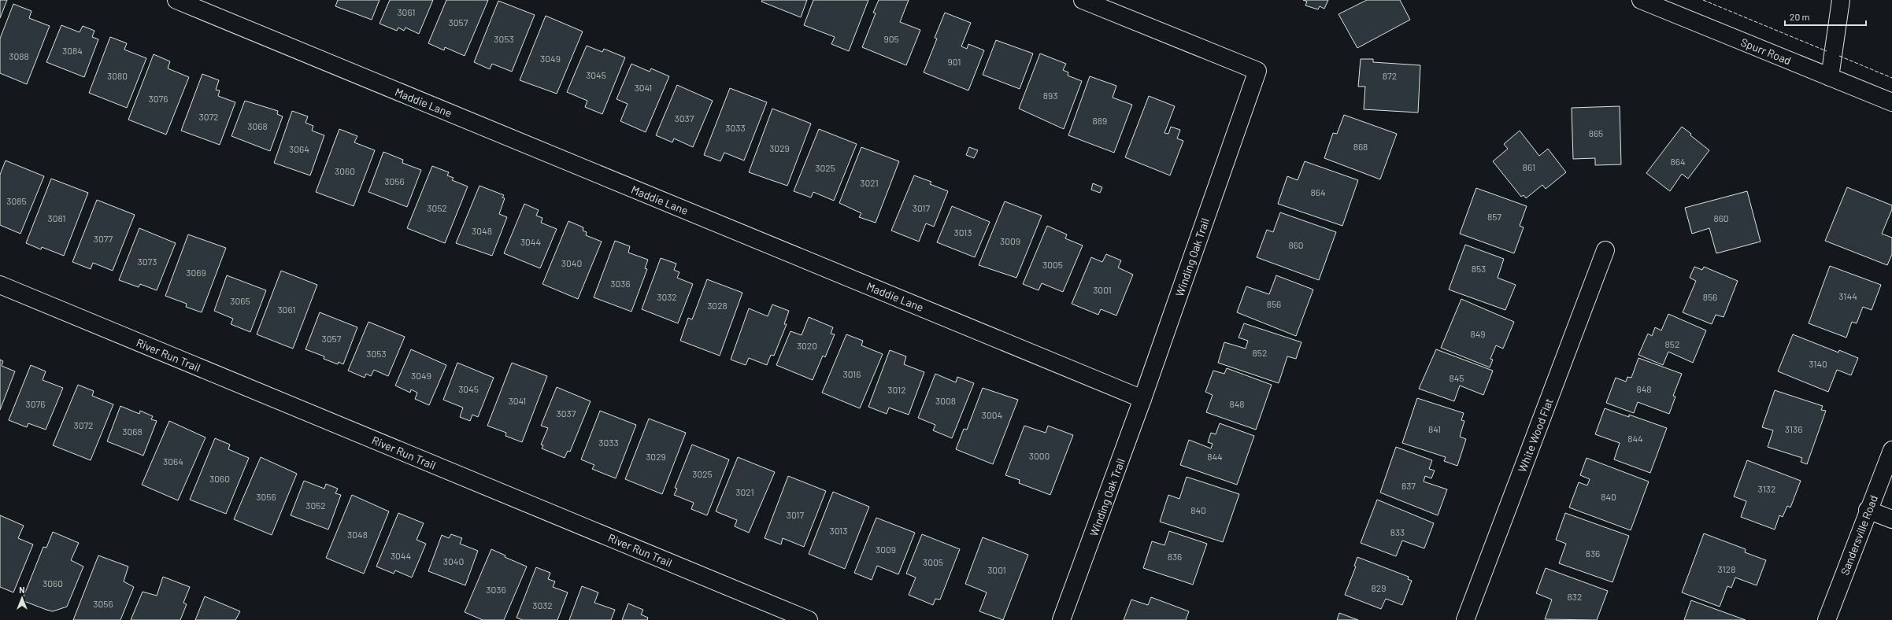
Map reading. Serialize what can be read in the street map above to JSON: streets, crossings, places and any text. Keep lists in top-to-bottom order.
{
  "streets": {
    "street": [
      "Spurr Road",
      "Maddie Lane",
      "Winding Oak Trail",
      "River Run Trail",
      "White Wood Flat",
      "Sandersville Road"
    ]
  },
  "crossings": [
    ["Maddie Lane", "Winding Oak Trail"]
  ],
  "house_numbers": [
    "3061",
    "3057",
    "3053",
    "905",
    "3084",
    "3088",
    "3049",
    "901",
    "3045",
    "3080",
    "872",
    "3041",
    "893",
    "3076",
    "3072",
    "3037",
    "889",
    "3068",
    "3033",
    "865",
    "868",
    "3029",
    "3064",
    "864",
    "861",
    "3025",
    "3060",
    "3056",
    "3021",
    "864",
    "3085",
    "3052",
    "3017",
    "857",
    "3081",
    "860",
    "3048",
    "3013",
    "3077",
    "3009",
    "3044",
    "860",
    "3073",
    "3040",
    "3005",
    "853",
    "3069",
    "3036",
    "3001",
    "3144",
    "3032",
    "856",
    "3065",
    "856",
    "3028",
    "3061",
    "849",
    "3057",
    "852",
    "3020",
    "852",
    "3053",
    "3140",
    "3016",
    "3049",
    "845",
    "3045",
    "848",
    "3012",
    "3041",
    "3008",
    "3076",
    "848",
    "3037",
    "3004",
    "3072",
    "841",
    "3136",
    "3068",
    "844",
    "3033",
    "3000",
    "3029",
    "844",
    "3064",
    "3025",
    "3060",
    "837",
    "3132",
    "3021",
    "3056",
    "840",
    "3052",
    "840",
    "3017",
    "3013",
    "833",
    "3048",
    "3009",
    "836",
    "3044",
    "836",
    "3040",
    "3005",
    "3128",
    "3001",
    "3060",
    "829",
    "3036",
    "832",
    "3056",
    "3032"
  ],
  "scale_bar": "20 m",
  "north": "top"
}
